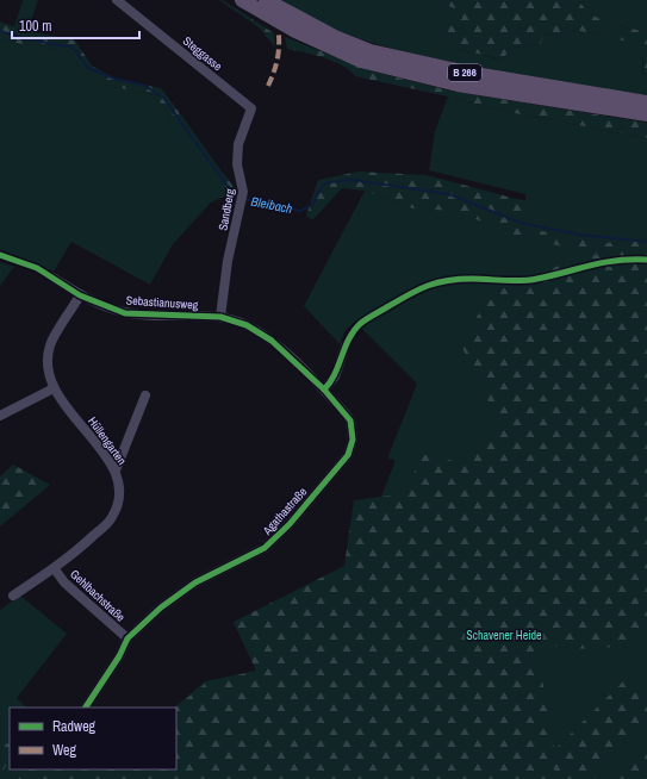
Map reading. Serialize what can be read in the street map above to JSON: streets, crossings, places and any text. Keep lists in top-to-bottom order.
{
  "streets": {
    "main road": ["B 266"],
    "street": [
      "Steggasse",
      "Sandberg",
      "Sebastianusweg",
      "Hüllengarten",
      "Agathastraße",
      "Gehlbachstraße"
    ]
  },
  "crossings": [
    ["Steggasse", "Sandberg"],
    ["Sandberg", "Sebastianusweg"],
    ["Sandberg", "Agathastraße"],
    ["Sebastianusweg", "Hüllengarten"],
    ["Sebastianusweg", "Agathastraße"],
    ["Hüllengarten", "Gehlbachstraße"],
    ["Agathastraße", "Gehlbachstraße"]
  ],
  "water": ["Bleibach"],
  "parks": ["Schavener Heide"],
  "legend": ["Radweg", "Weg"],
  "scale_bar": "100 m"
}
